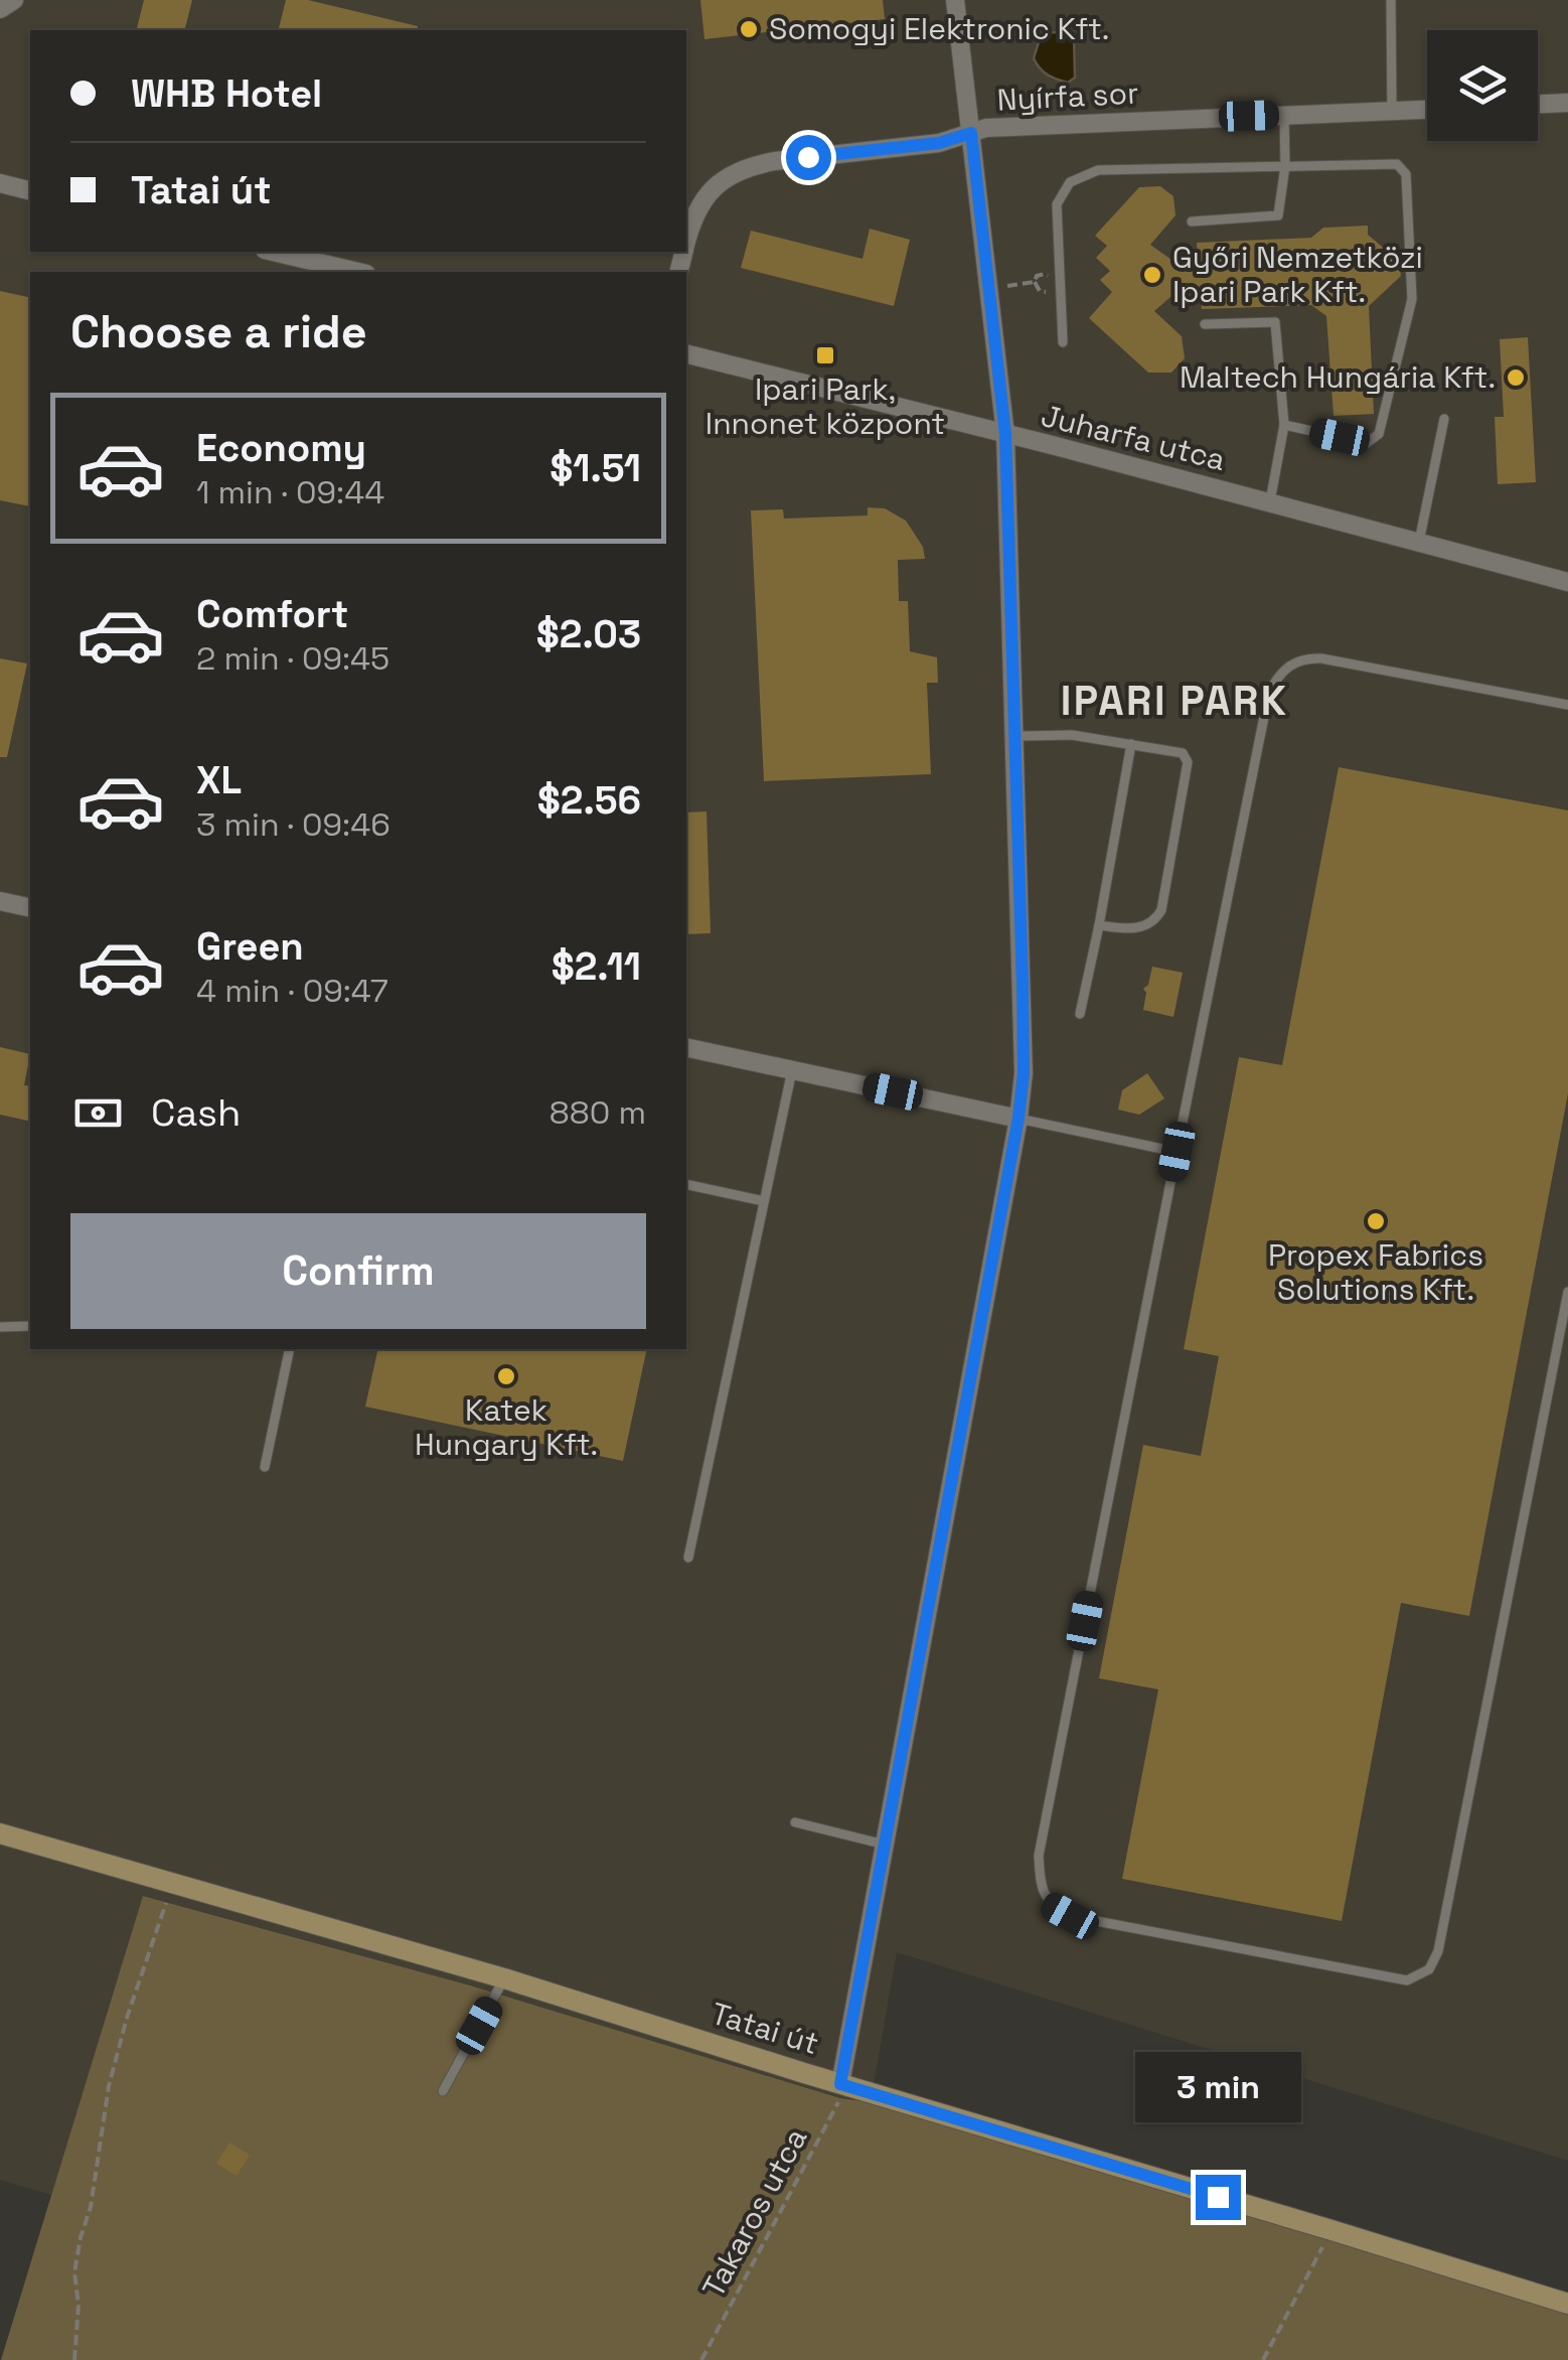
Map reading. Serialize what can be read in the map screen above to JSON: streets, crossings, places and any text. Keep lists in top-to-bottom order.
{
  "streets": {
    "street": ["Nyírfa sor", "Juharfa utca", "Tatai út"],
    "path": ["Takaros utca"]
  },
  "crossings": [
    ["Tatai út", "Takaros utca"]
  ],
  "districts": ["IPARI PARK"],
  "places": {
    "other": [
      "Somogyi Elektronic Kft.",
      "Győri Nemzetközi Ipari Park Kft.",
      "Maltech Hungária Kft.",
      "Propex Fabrics Solutions Kft.",
      "Katek Hungary Kft."
    ],
    "transit": ["Ipari Park, Innonet központ"]
  },
  "page": {
    "banner": ["WHB Hotel", "Tatai út"],
    "heading": "Choose a ride",
    "list": [
      {
        "name": "Economy",
        "note": "1 min · 09:44",
        "value": "$1.51"
      },
      {
        "name": "Comfort",
        "note": "2 min · 09:45",
        "value": "$2.03"
      },
      {
        "name": "XL",
        "note": "3 min · 09:46",
        "value": "$2.56"
      },
      {
        "name": "Green",
        "note": "4 min · 09:47",
        "value": "$2.11"
      }
    ],
    "pay": ["Cash", "880 m"],
    "buttons": "Confirm",
    "bubble": "3 min"
  }
}
